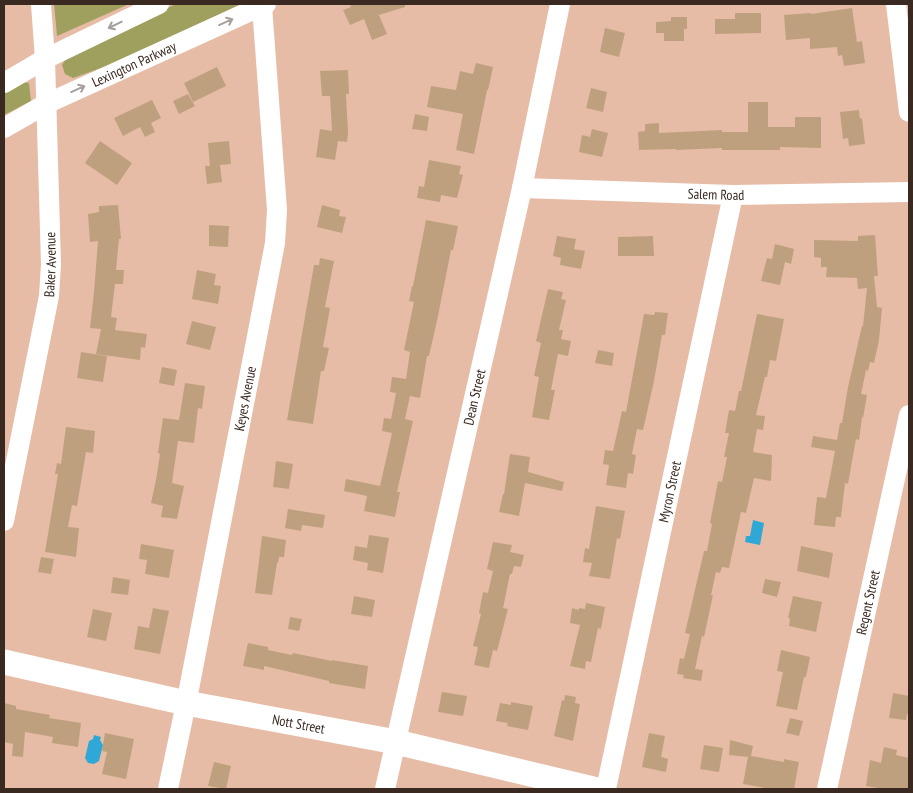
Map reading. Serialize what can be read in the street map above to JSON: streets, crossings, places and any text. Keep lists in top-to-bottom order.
{
  "streets": {
    "main road": ["Nott Street"],
    "street": [
      "Lexington Parkway",
      "Salem Road",
      "Baker Avenue",
      "Dean Street",
      "Keyes Avenue",
      "Myron Street",
      "Regent Street"
    ]
  },
  "crossings": [
    ["Lexington Parkway", "Baker Avenue"],
    ["Lexington Parkway", "Keyes Avenue"],
    ["Salem Road", "Dean Street"],
    ["Salem Road", "Myron Street"],
    ["Dean Street", "Nott Street"],
    ["Keyes Avenue", "Nott Street"]
  ]
}
